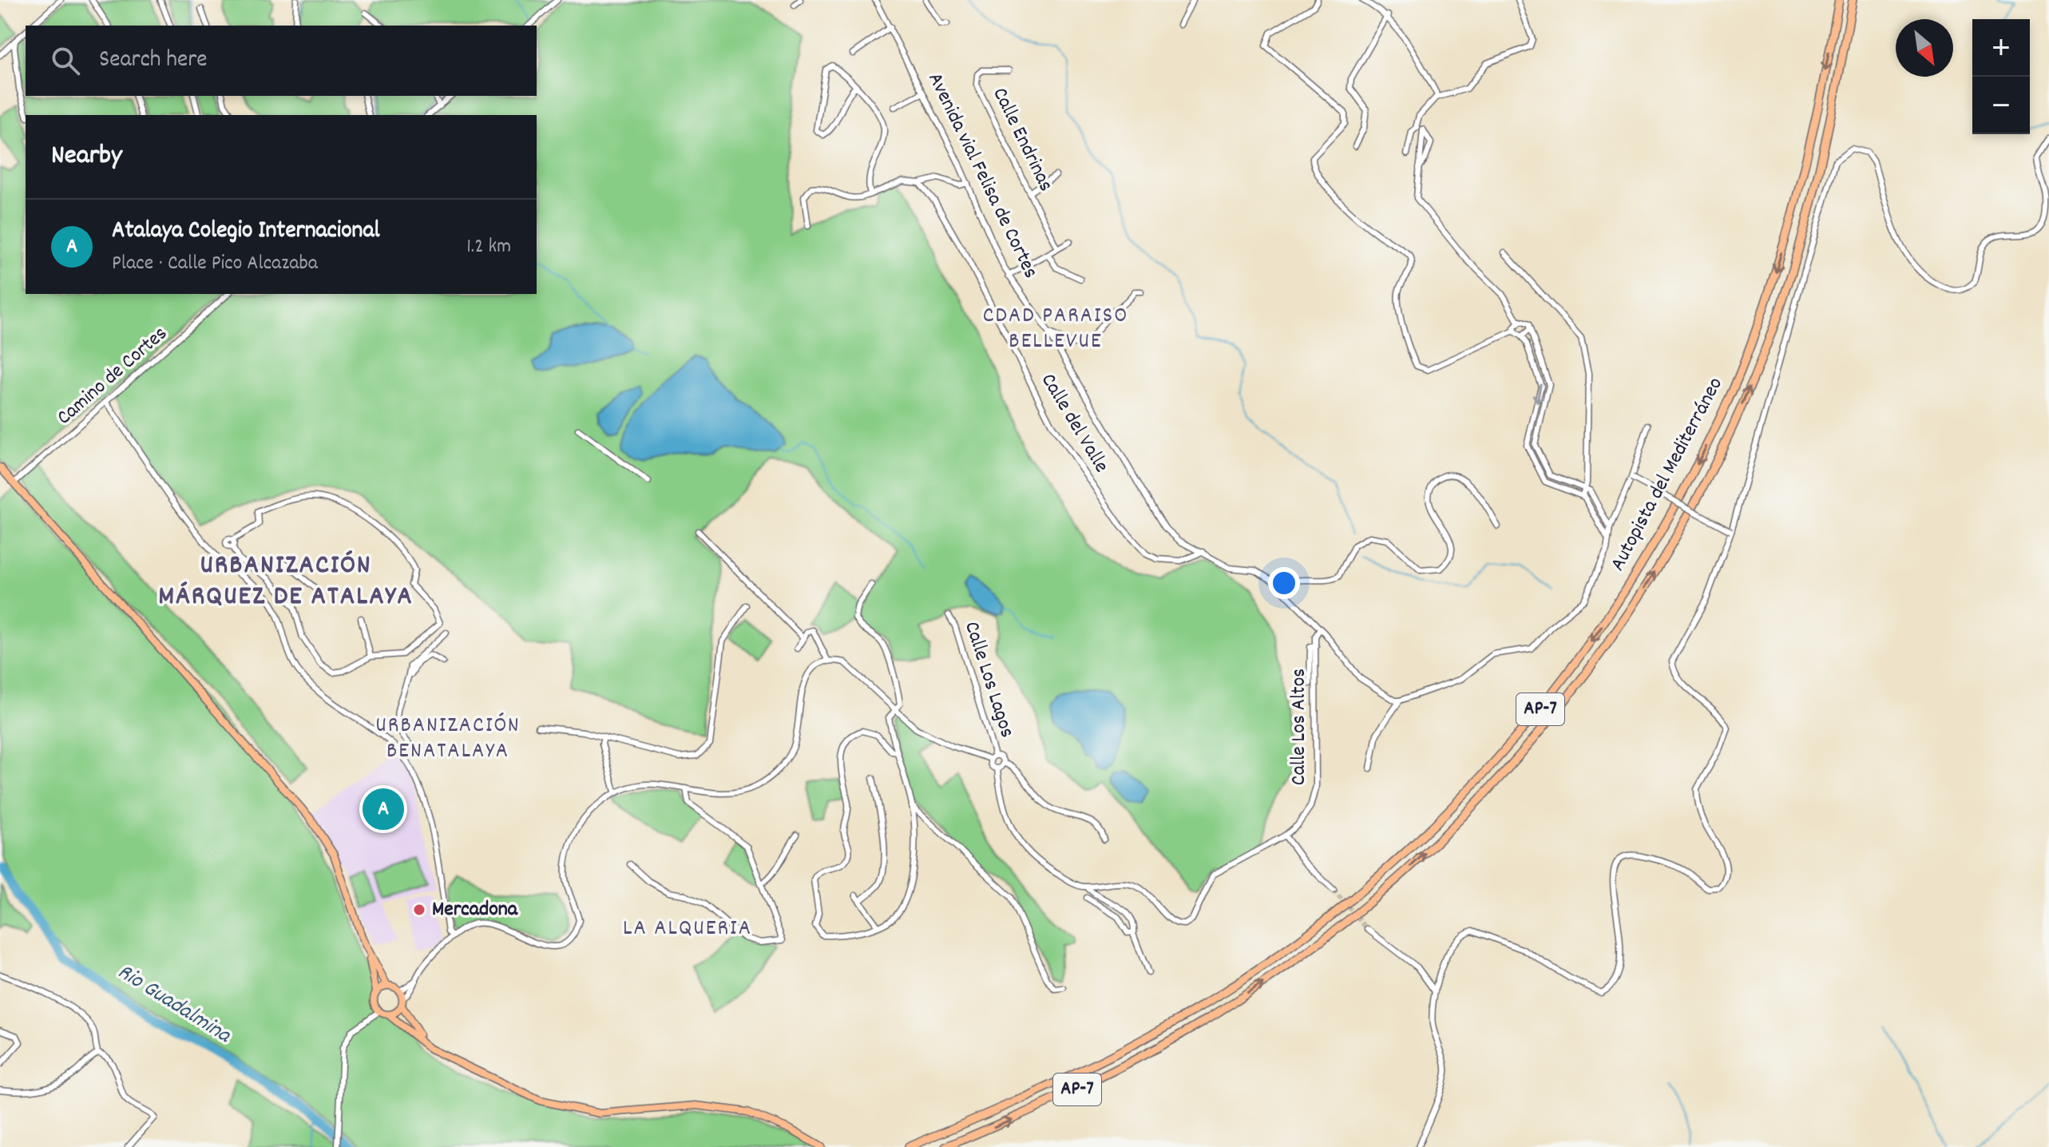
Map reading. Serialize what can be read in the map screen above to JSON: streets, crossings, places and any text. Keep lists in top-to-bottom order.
{
  "streets": {
    "highway": ["Autopista del Mediterráneo", "AP-7"],
    "street": [
      "Calle Endrinas",
      "Avenida vial Felisa de Cortes",
      "Camino de Cortes",
      "Calle del Valle",
      "Calle Los Lagos",
      "Calle Los Altos"
    ]
  },
  "crossings": [
    ["Avenida vial Felisa de Cortes", "Calle del Valle"],
    ["Avenida vial Felisa de Cortes", "Calle Los Altos"],
    ["Calle Los Lagos", "Calle Los Altos"]
  ],
  "districts": [
    "CDAD PARAISO BELLEVUE",
    "URBANIZACIÓN MÁRQUEZ DE ATALAYA",
    "URBANIZACIÓN BENATALAYA",
    "LA ALQUERIA"
  ],
  "water": ["Rio Guadalmina"],
  "places": ["Mercadona"],
  "north": "bottom right",
  "page": {
    "map_buttons": ["+", "−"],
    "search": "Search here",
    "heading": "Nearby",
    "list": [
      {
        "mark": "A",
        "name": "Atalaya Colegio Internacional",
        "note": "Place · Calle Pico Alcazaba",
        "value": "1.2 km"
      }
    ],
    "pins": "A"
  }
}
